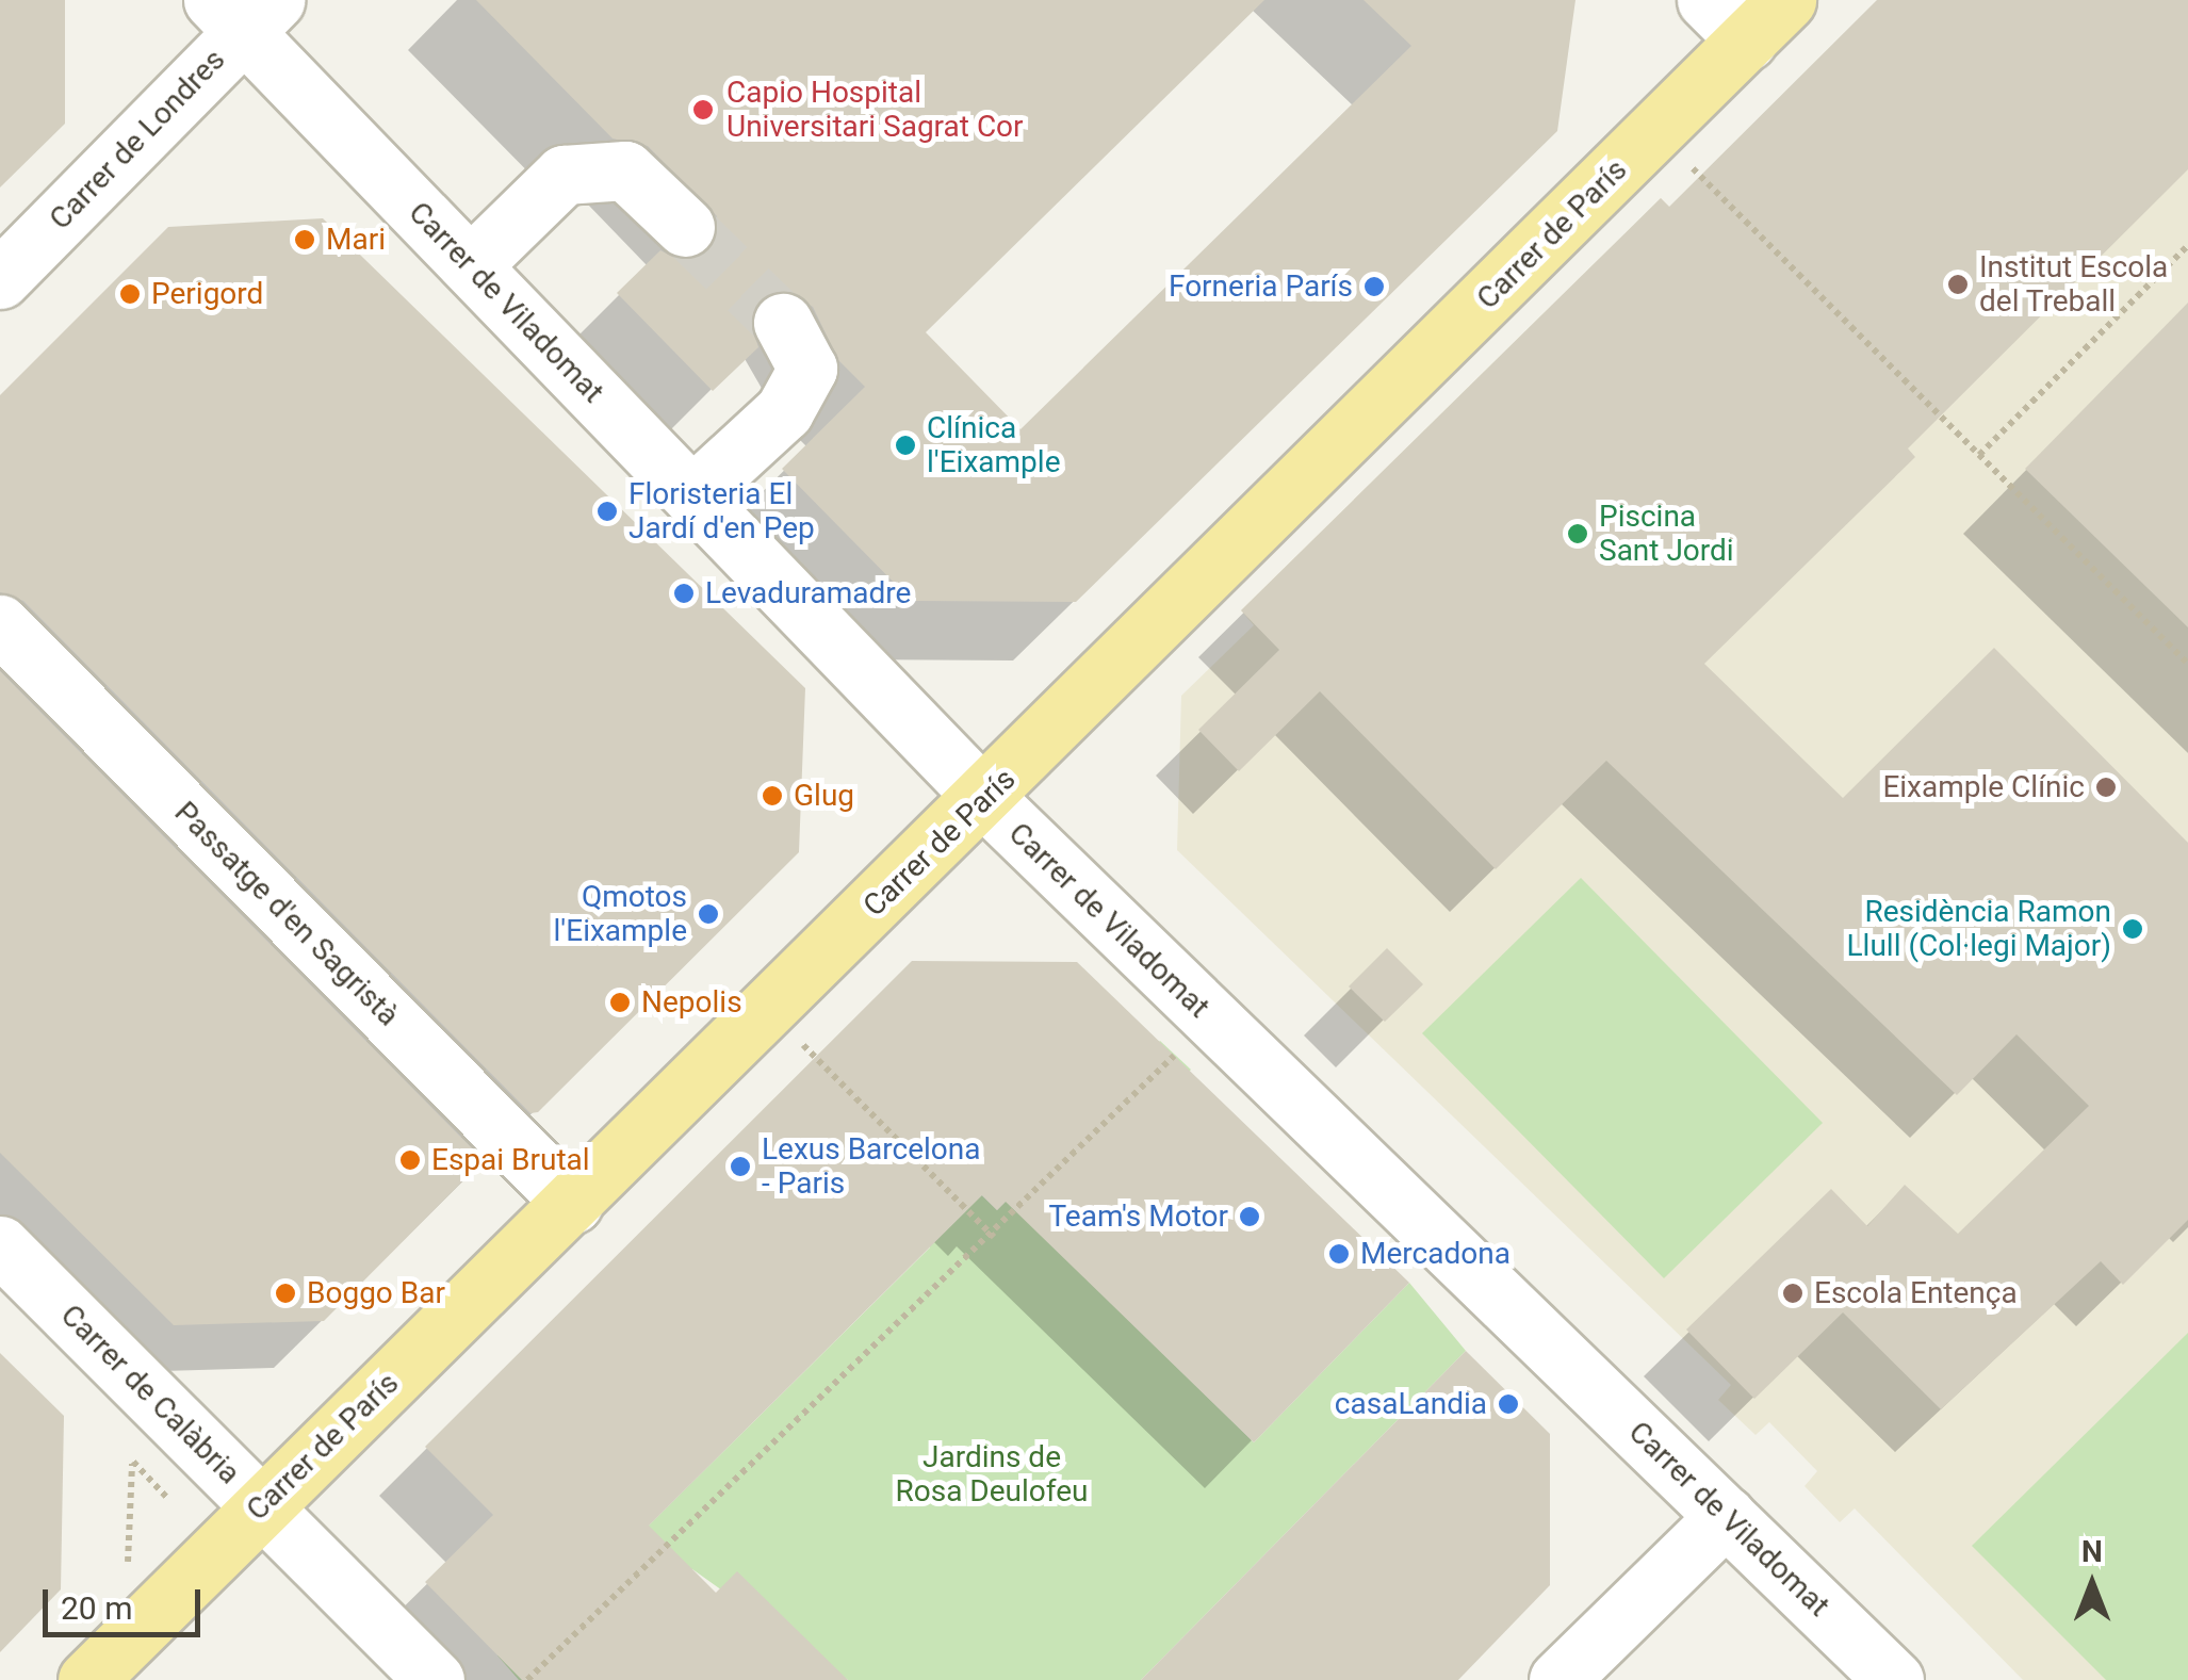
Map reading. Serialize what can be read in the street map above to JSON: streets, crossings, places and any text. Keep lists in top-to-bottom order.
{
  "streets": {
    "main road": ["Carrer de París"],
    "street": [
      "Carrer de Londres",
      "Carrer de Viladomat",
      "Passatge d'en Sagristà",
      "Carrer de Calàbria"
    ]
  },
  "crossings": [
    ["Carrer de Londres", "Carrer de Viladomat"],
    ["Carrer de París", "Carrer de Viladomat"],
    ["Carrer de París", "Passatge d'en Sagristà"],
    ["Carrer de París", "Carrer de Calàbria"]
  ],
  "parks": ["Jardins de Rosa Deulofeu"],
  "places": [
    "Capio Hospital Universitari Sagrat Cor",
    "Mari",
    "Institut Escola del Treball",
    "Forneria París",
    "Perigord",
    "Clínica l'Eixample",
    "Floristeria El Jardí d'en Pep",
    "Piscina Sant Jordi",
    "Levaduramadre",
    "Eixample Clínic",
    "Glug",
    "Qmotos l'Eixample",
    "Residència Ramon Llull (Col·legi Major)",
    "Nepolis",
    "Espai Brutal",
    "Lexus Barcelona - Paris",
    "Team's Motor",
    "Mercadona",
    "Boggo Bar",
    "Escola Entença",
    "casaLandia"
  ],
  "scale_bar": "20 m",
  "north": "top"
}
